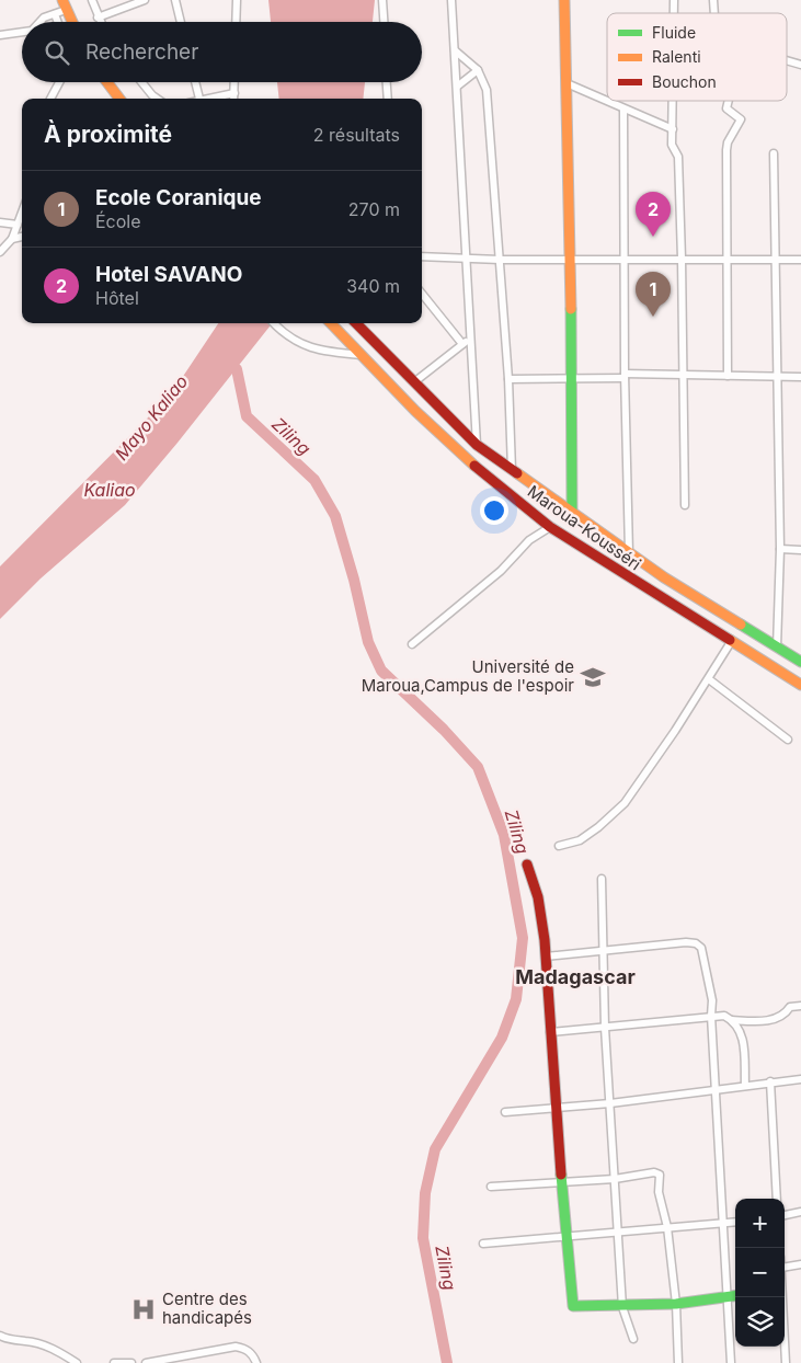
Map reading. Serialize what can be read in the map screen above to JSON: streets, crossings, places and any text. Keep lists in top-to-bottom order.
{
  "streets": {
    "main road": ["Maroua-Kousséri"]
  },
  "districts": ["Madagascar"],
  "water": ["Mayo Kaliao", "Ziling", "Kaliao"],
  "places": {
    "school or university": ["Université de Maroua,Campus de l'espoir"],
    "hospital": ["Centre des handicapés"]
  },
  "legend": ["Fluide", "Ralenti", "Bouchon"],
  "page": {
    "search": "Rechercher",
    "heading": ["À proximité", "2 résultats"],
    "list": [
      {
        "mark": "1",
        "name": "Ecole Coranique",
        "note": "École",
        "value": "270 m"
      },
      {
        "mark": "2",
        "name": "Hotel SAVANO",
        "note": "Hôtel",
        "value": "340 m"
      }
    ],
    "pins": ["2", "1"],
    "map_buttons": ["+", "−"]
  }
}
